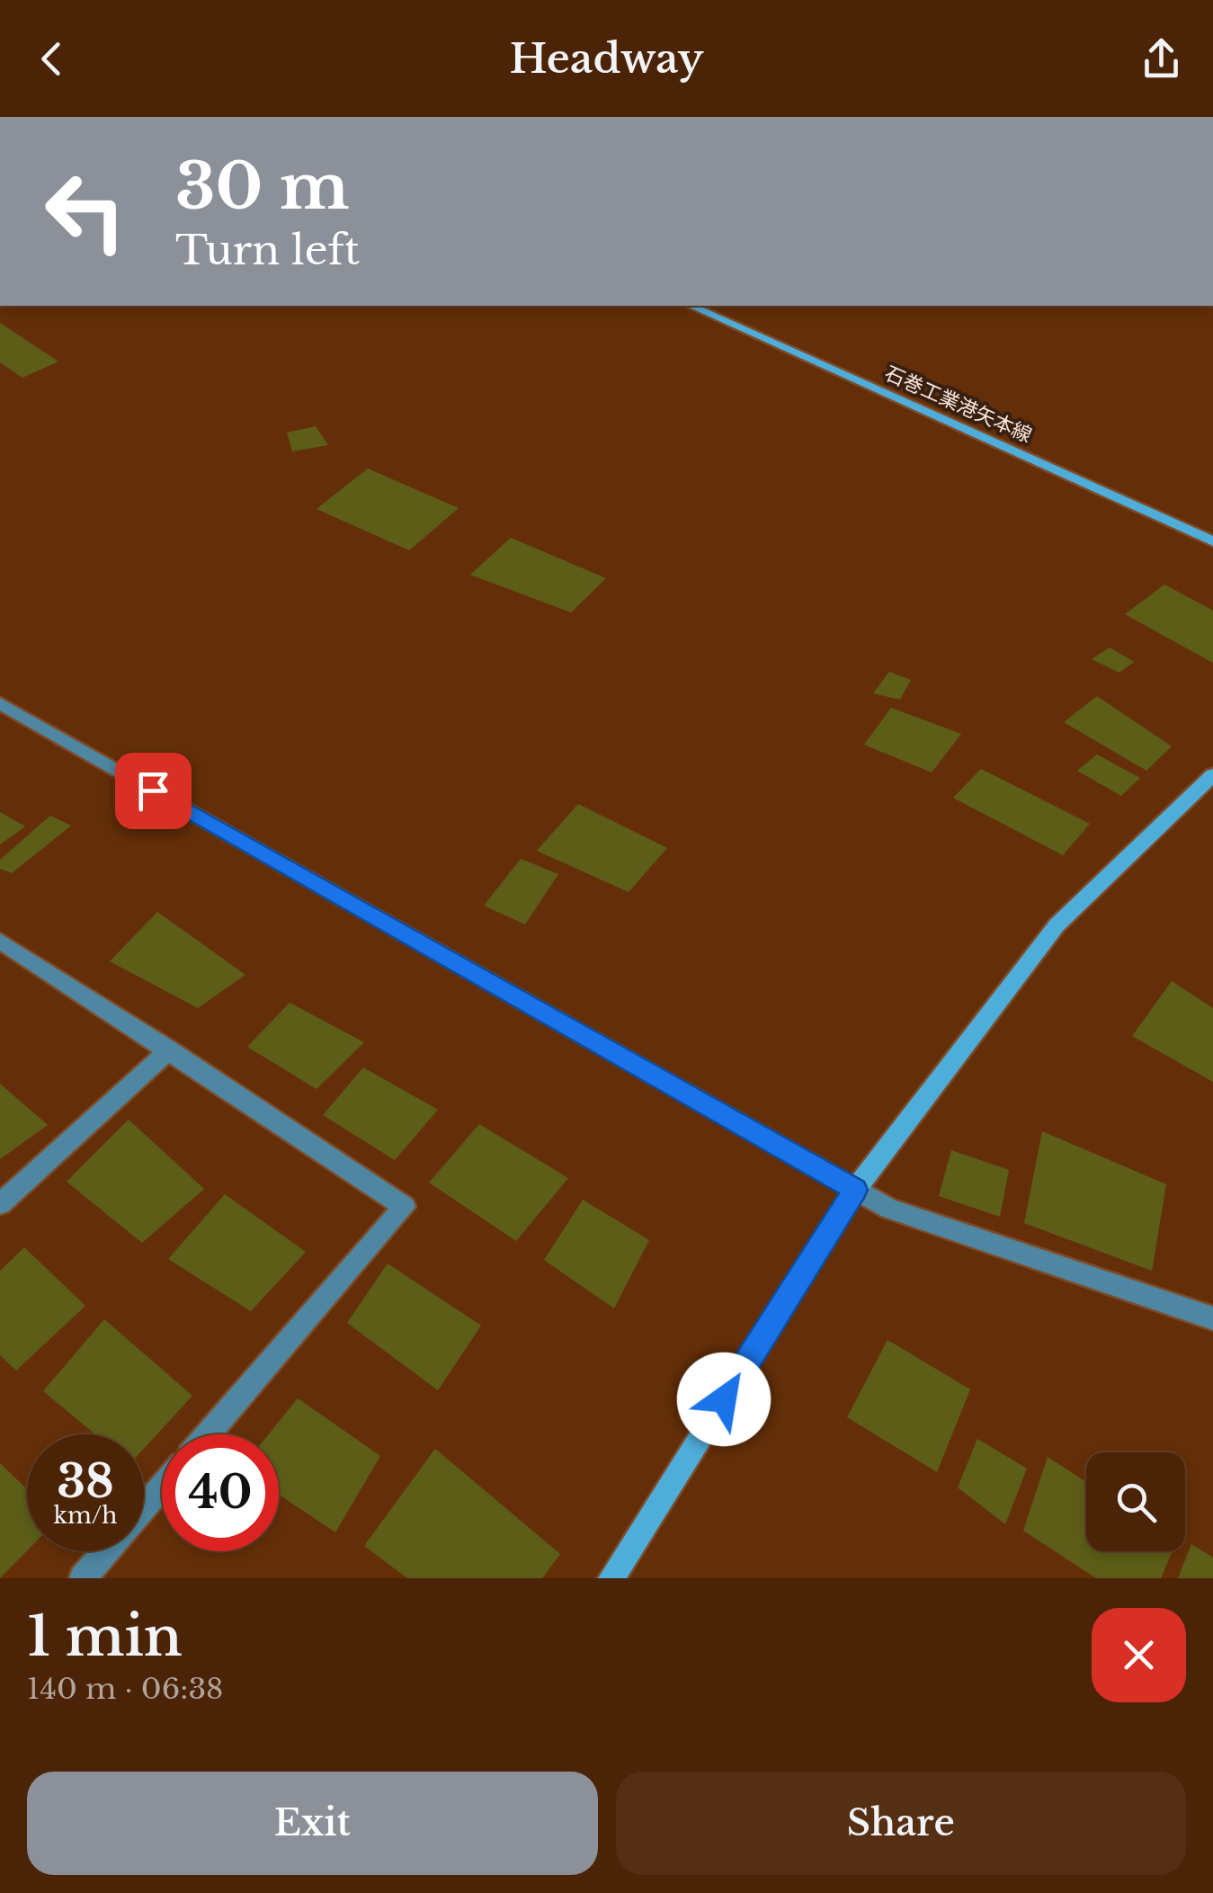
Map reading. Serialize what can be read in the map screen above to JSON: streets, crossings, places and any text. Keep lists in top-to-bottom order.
{
  "streets": {
    "street": ["石巻工業港矢本線"]
  },
  "page": {
    "header": "Headway",
    "turn": ["30 m", "Turn left"],
    "speed": "38 km/h",
    "limit": "40",
    "heading": ["1 min", "140 m · 06:38"],
    "buttons": ["Exit", "Share"]
  }
}
